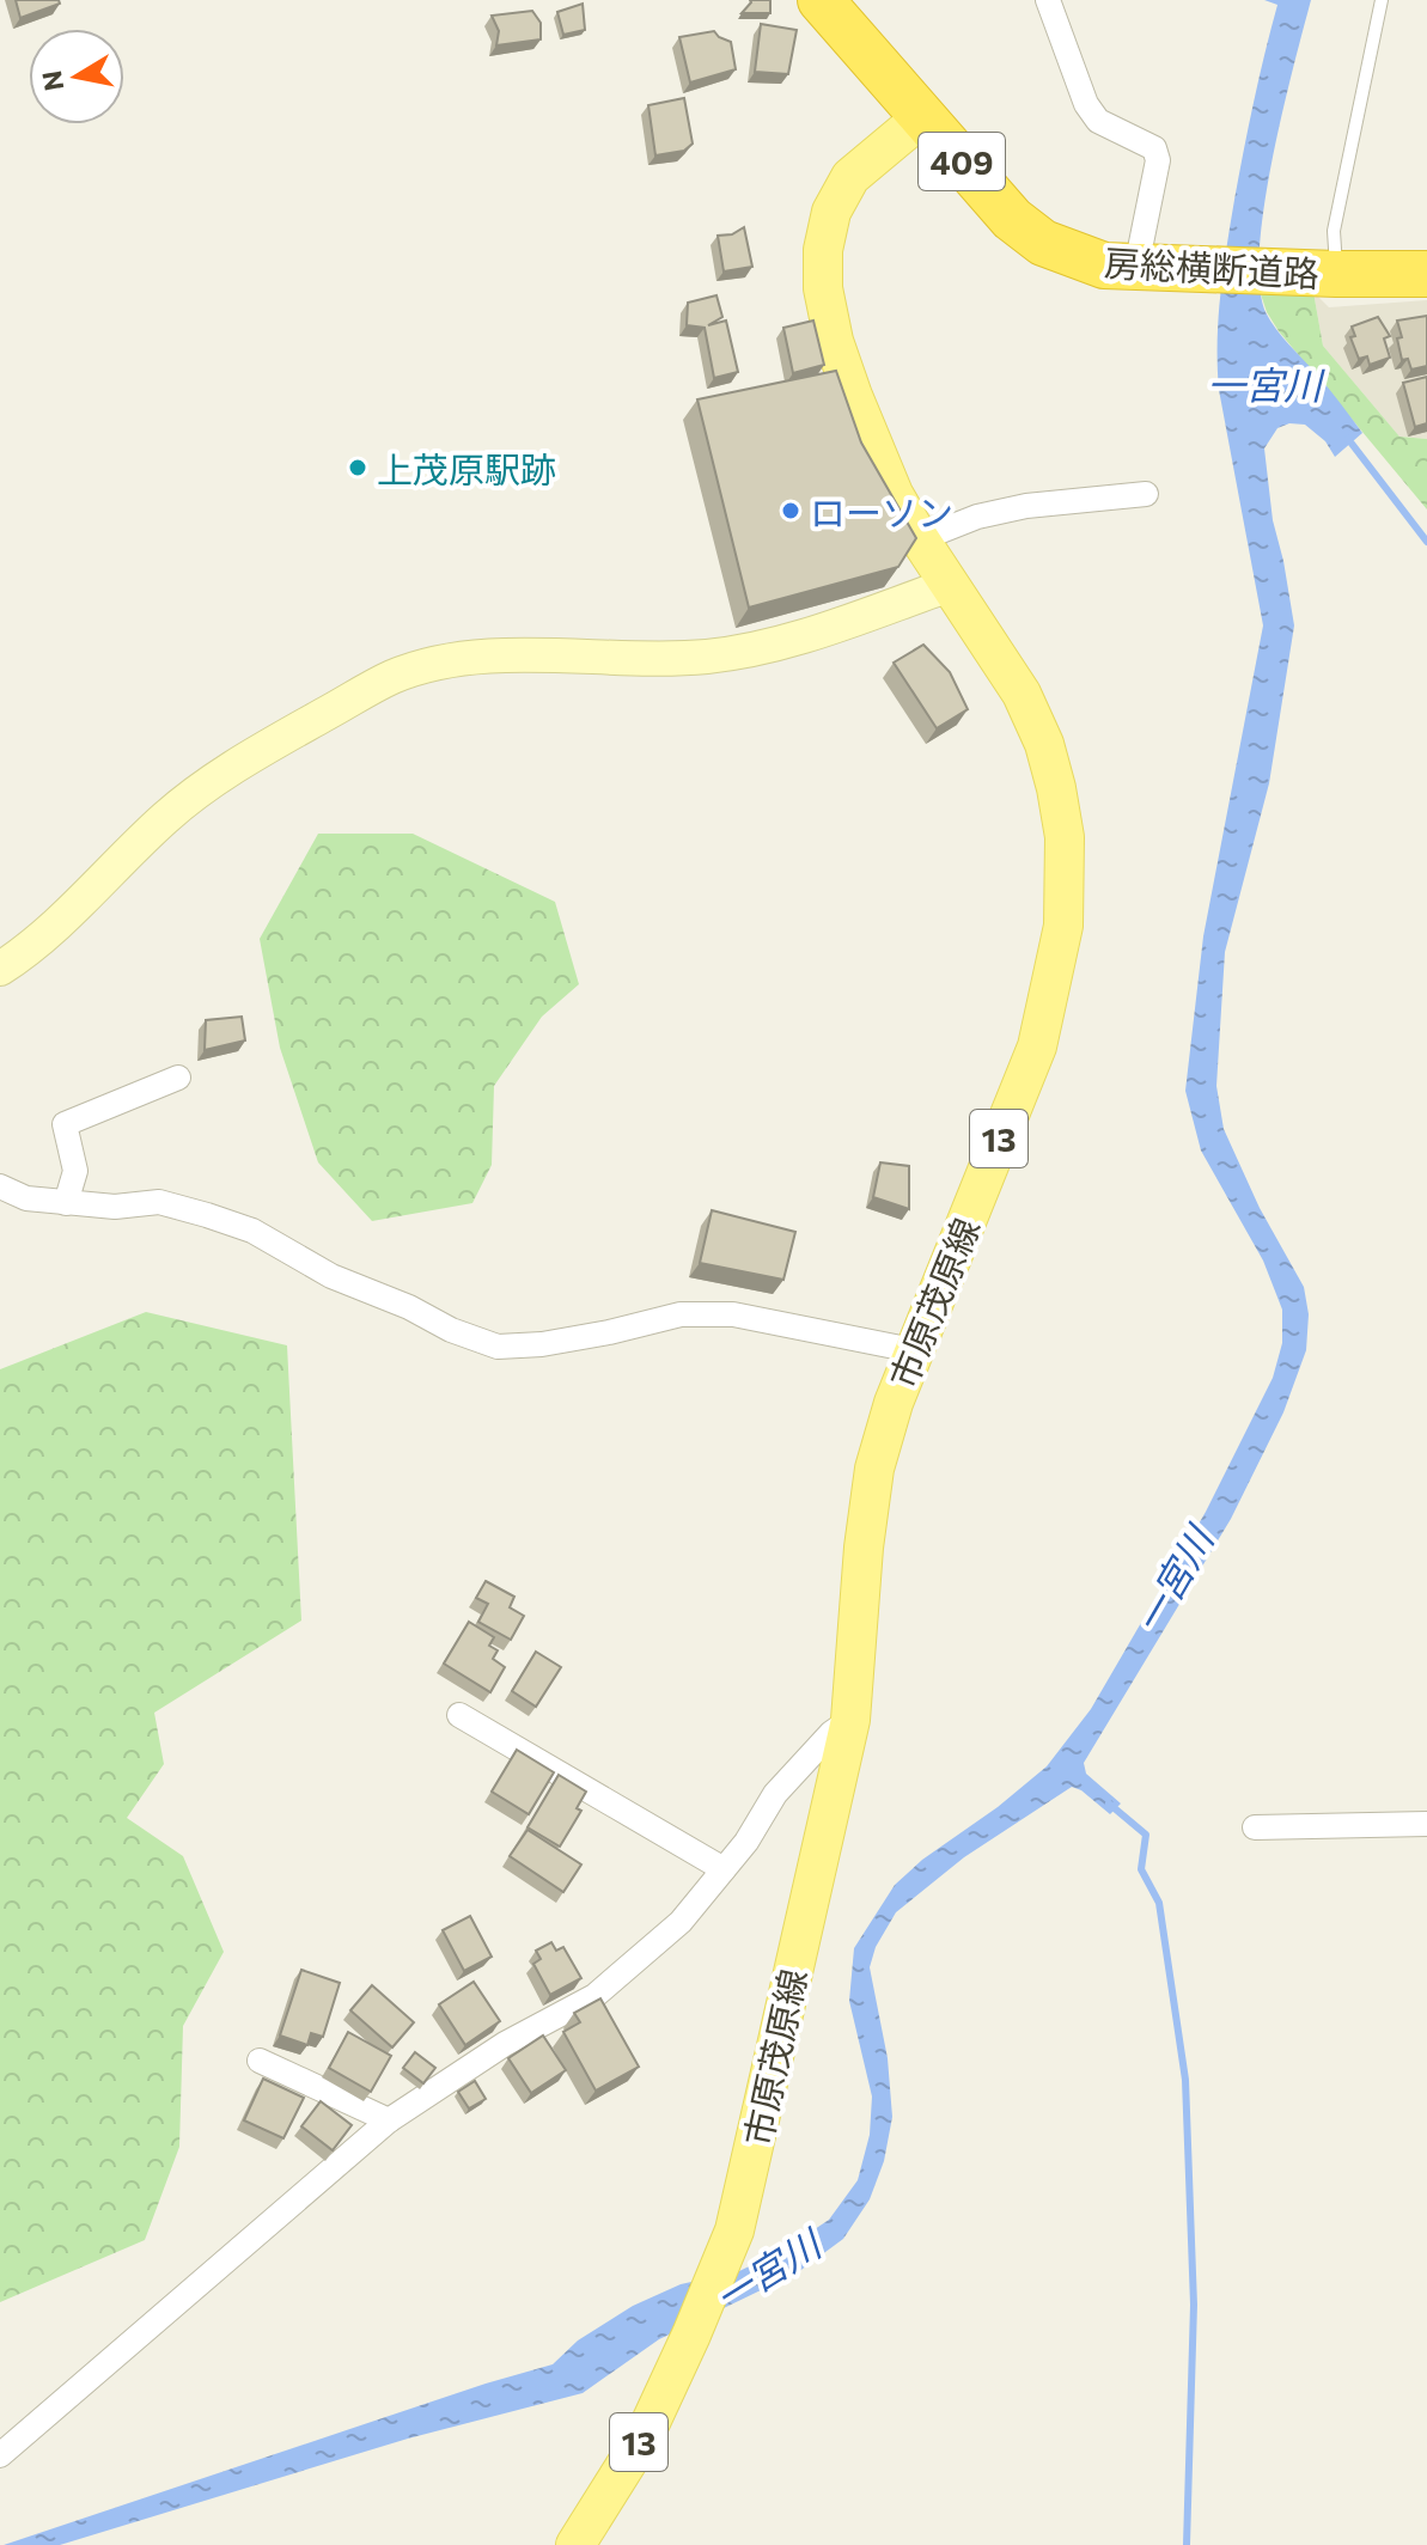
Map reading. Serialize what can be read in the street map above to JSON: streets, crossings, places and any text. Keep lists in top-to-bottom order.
{
  "streets": {
    "highway": ["409", "房総横断道路"],
    "main road": ["13", "市原茂原線"]
  },
  "crossings": [
    ["房総横断道路", "市原茂原線"]
  ],
  "water": ["一宮川"],
  "places": ["上茂原駅跡", "ローソン"],
  "north": "left"
}
